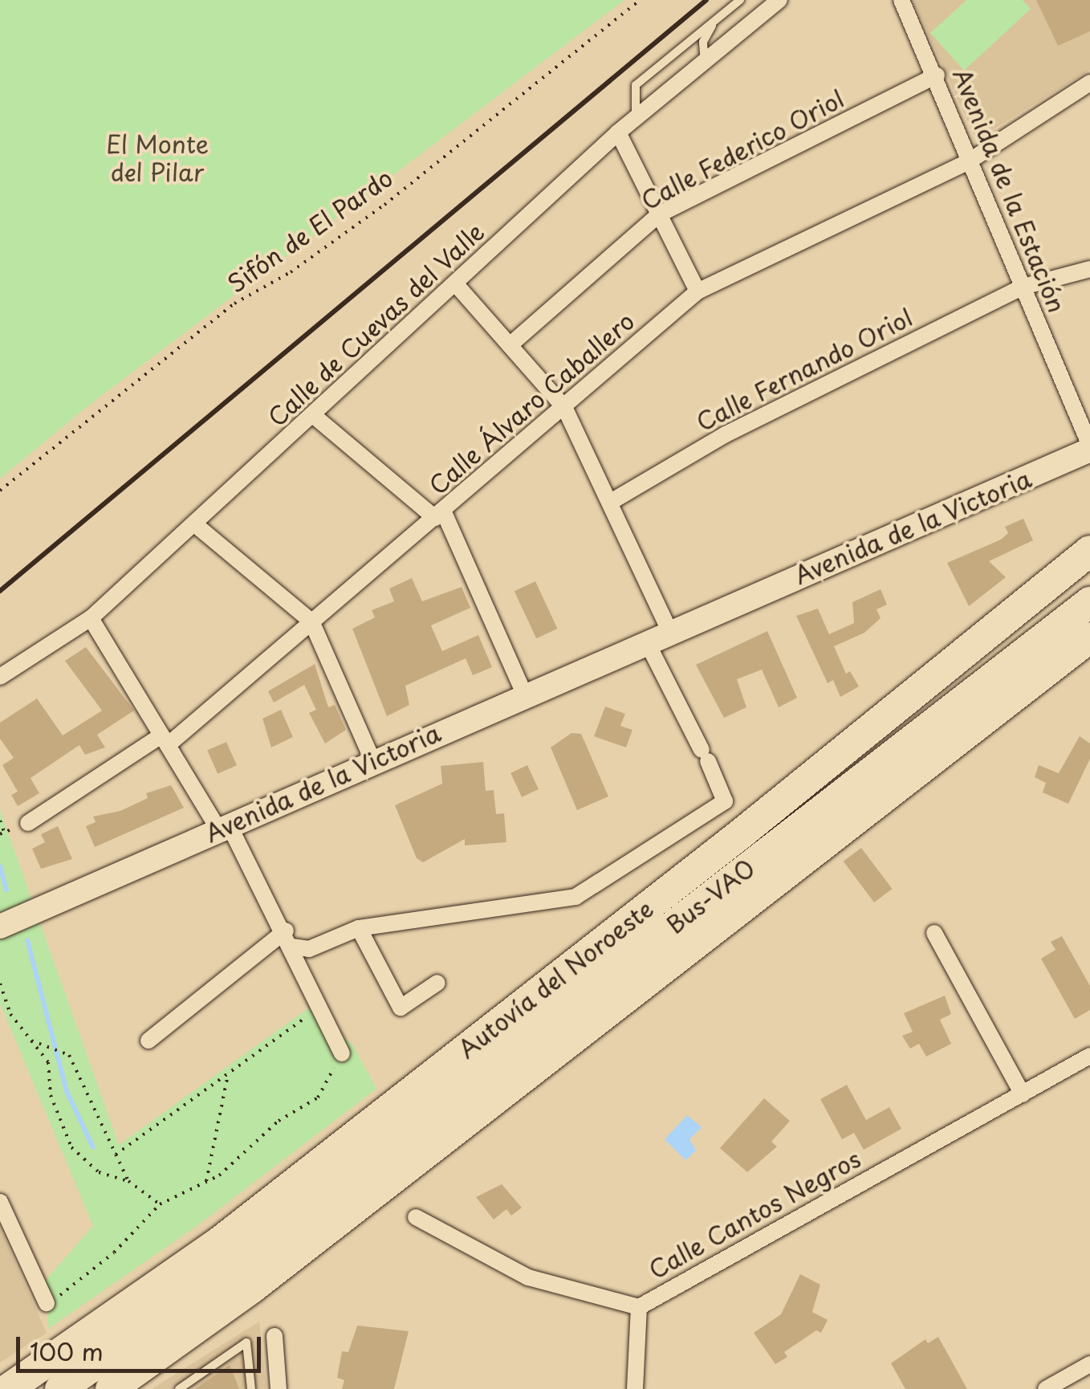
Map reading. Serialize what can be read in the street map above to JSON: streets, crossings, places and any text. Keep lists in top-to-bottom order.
{
  "streets": {
    "highway": ["Bus-VAO", "Autovía del Noroeste"],
    "street": [
      "Calle Federico Oriol",
      "Avenida de la Estación",
      "Calle de Cuevas del Valle",
      "Calle Fernando Oriol",
      "Calle Álvaro Caballero",
      "Avenida de la Victoria",
      "Calle Cantos Negros"
    ],
    "path": ["Sifón de El Pardo"]
  },
  "crossings": [
    ["Calle Federico Oriol", "Avenida de la Estación"],
    ["Avenida de la Estación", "Calle Fernando Oriol"],
    ["Avenida de la Estación", "Calle Álvaro Caballero"],
    ["Avenida de la Estación", "Avenida de la Victoria"]
  ],
  "parks": ["El Monte del Pilar"],
  "scale_bar": "100 m"
}
